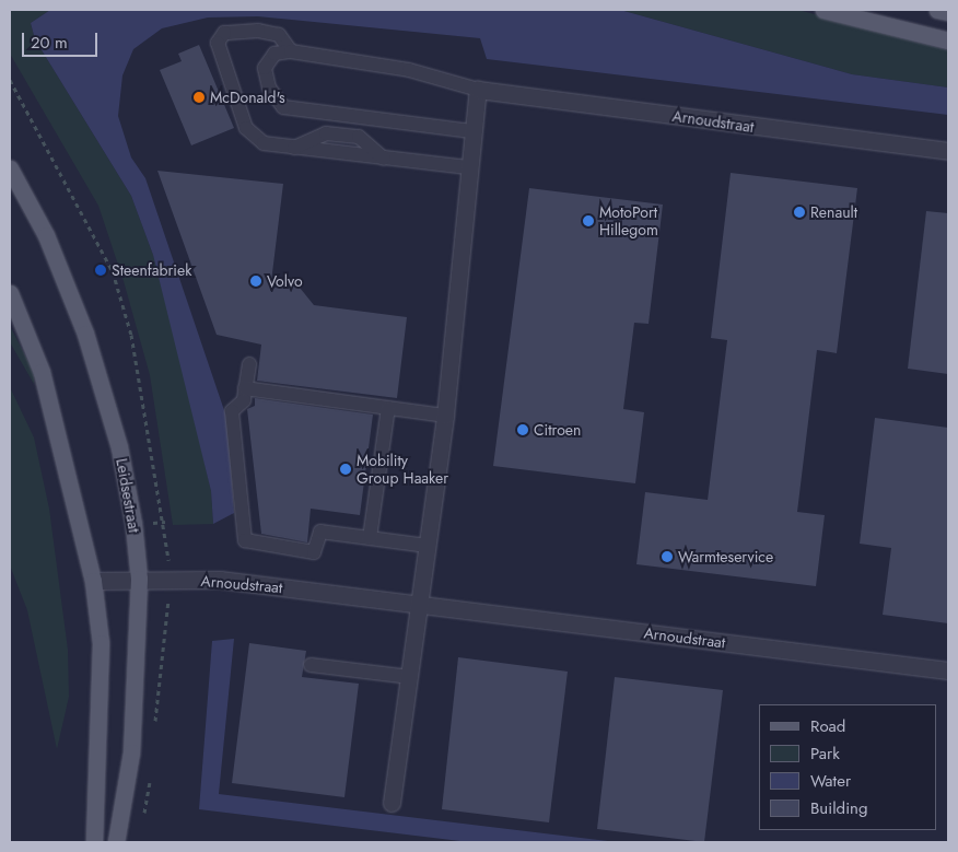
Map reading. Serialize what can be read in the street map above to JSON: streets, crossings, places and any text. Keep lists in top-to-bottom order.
{
  "streets": {
    "main road": ["Leidsestraat"],
    "street": ["Arnoudstraat"]
  },
  "crossings": [
    ["Arnoudstraat", "Leidsestraat"]
  ],
  "places": [
    "McDonald's",
    "Renault",
    "MotoPort Hillegom",
    "Steenfabriek",
    "Volvo",
    "Citroen",
    "Mobility Group Haaker",
    "Warmteservice"
  ],
  "legend": [
    "Road",
    "Park",
    "Water",
    "Building"
  ],
  "scale_bar": "20 m"
}
